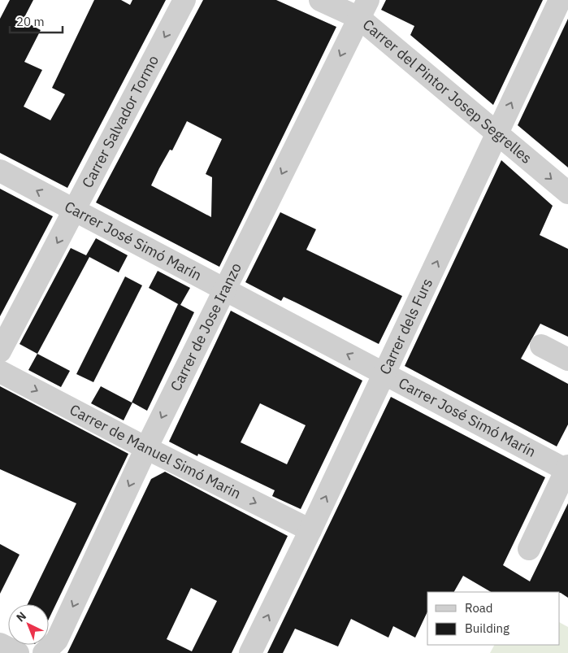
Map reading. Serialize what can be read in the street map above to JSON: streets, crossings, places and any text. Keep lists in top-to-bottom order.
{
  "streets": {
    "street": [
      "Carrer del Pintor Josep Segrelles",
      "Carrer Salvador Tormo",
      "Carrer José Simó Marín",
      "Carrer de Jose Iranzo",
      "Carrer dels Furs",
      "Carrer de Manuel Simó Marin"
    ]
  },
  "crossings": [
    ["Carrer del Pintor Josep Segrelles", "Carrer de Jose Iranzo"],
    ["Carrer del Pintor Josep Segrelles", "Carrer dels Furs"],
    ["Carrer Salvador Tormo", "Carrer José Simó Marín"],
    ["Carrer José Simó Marín", "Carrer de Jose Iranzo"],
    ["Carrer José Simó Marín", "Carrer dels Furs"],
    ["Carrer de Jose Iranzo", "Carrer de Manuel Simó Marin"],
    ["Carrer dels Furs", "Carrer de Manuel Simó Marin"]
  ],
  "one_way": [
    "Carrer Salvador Tormo",
    "Carrer José Simó Marín",
    "Carrer de Jose Iranzo",
    "Carrer dels Furs",
    "Carrer de Manuel Simó Marin"
  ],
  "legend": ["Road", "Building"],
  "scale_bar": "20 m",
  "north": "top left"
}
